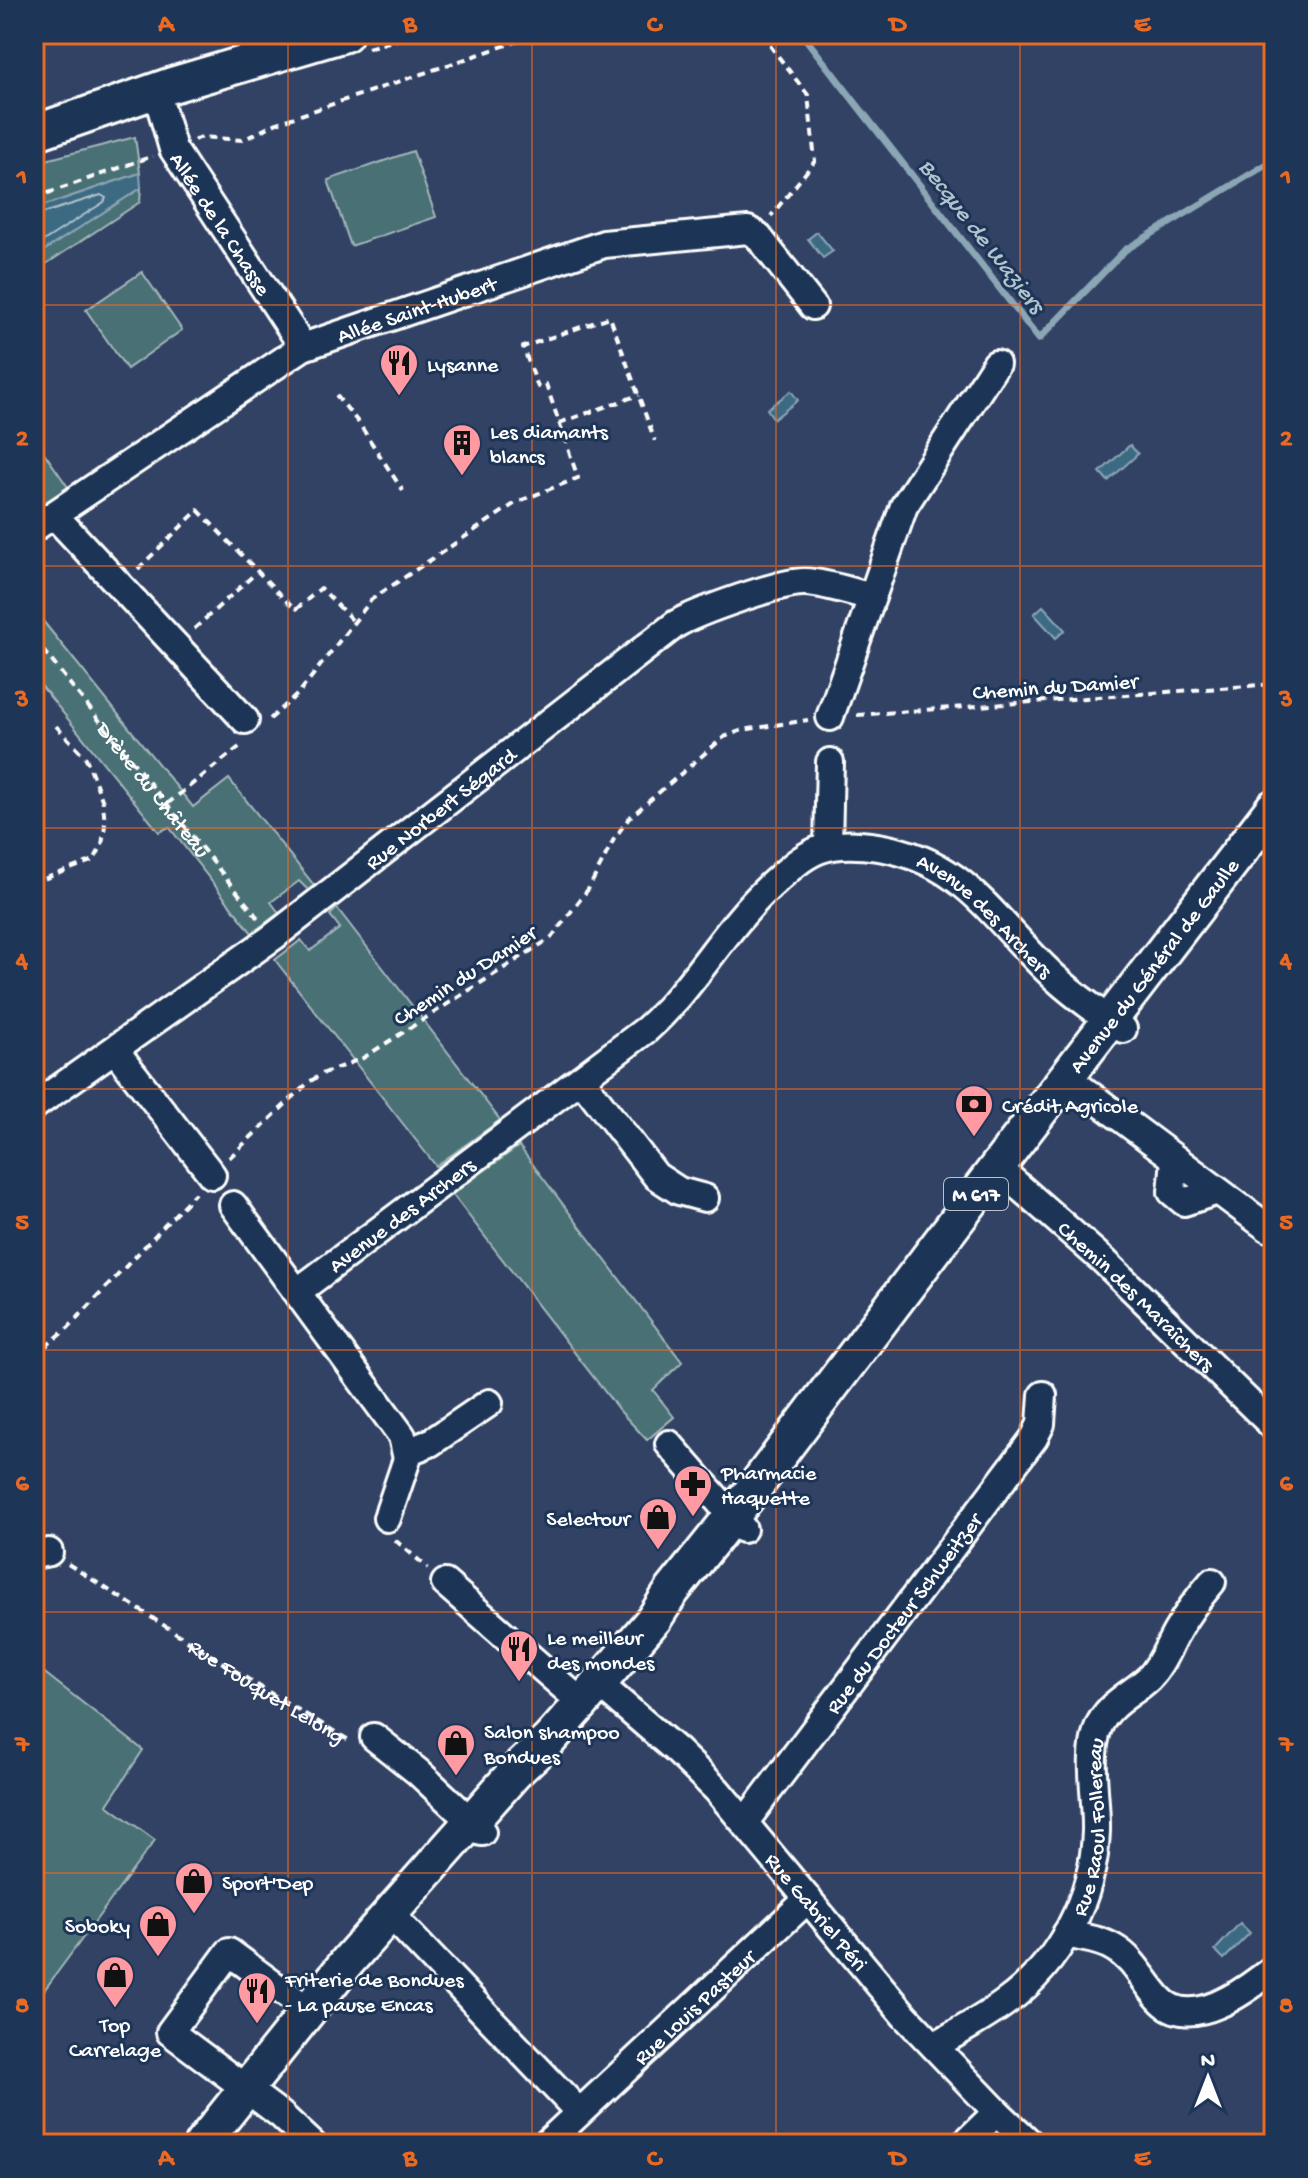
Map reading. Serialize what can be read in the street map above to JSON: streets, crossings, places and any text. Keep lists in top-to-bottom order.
{
  "streets": {
    "main road": ["Avenue du Général de Gaulle", "M 617"],
    "street": [
      "Allée de la Chasse",
      "Allée Saint-Hubert",
      "Rue Norbert Ségard",
      "Avenue des Archers",
      "Chemin des Maraîchers",
      "Rue du Docteur Schweitzer",
      "Rue Fouquet Lelong",
      "Rue Raoul Follereau",
      "Rue Gabriel Péri",
      "Rue Louis Pasteur"
    ],
    "path": ["Chemin du Damier", "Drève du Château"]
  },
  "crossings": [
    ["Allée de la Chasse", "Allée Saint-Hubert"],
    ["Drève du Château", "Rue Norbert Ségard"],
    ["Avenue des Archers", "Avenue du Général de Gaulle"],
    ["Avenue du Général de Gaulle", "Chemin des Maraîchers"],
    ["Avenue du Général de Gaulle", "Rue Fouquet Lelong"],
    ["Avenue du Général de Gaulle", "Rue Gabriel Péri"],
    ["Rue du Docteur Schweitzer", "Rue Gabriel Péri"],
    ["Rue Raoul Follereau", "Rue Gabriel Péri"],
    ["Rue Gabriel Péri", "Rue Louis Pasteur"]
  ],
  "water": ["Becque de Waziers"],
  "places": {
    "restaurant": ["Lysanne", "Le meilleur des mondes", "Friterie de Bondues - La pause Encas"],
    "building": ["Les diamants blancs"],
    "bank": ["Crédit Agricole"],
    "pharmacy": ["Pharmacie Haquette"],
    "shop": [
      "Selectour",
      "Salon shampoo Bondues",
      "Sport'Dep",
      "Soboky",
      "Top Carrelage"
    ]
  },
  "north": "top",
  "grid": {
    "columns": [
      "A",
      "B",
      "C",
      "D",
      "E"
    ],
    "rows": [
      "1",
      "2",
      "3",
      "4",
      "5",
      "6",
      "7",
      "8"
    ]
  }
}
